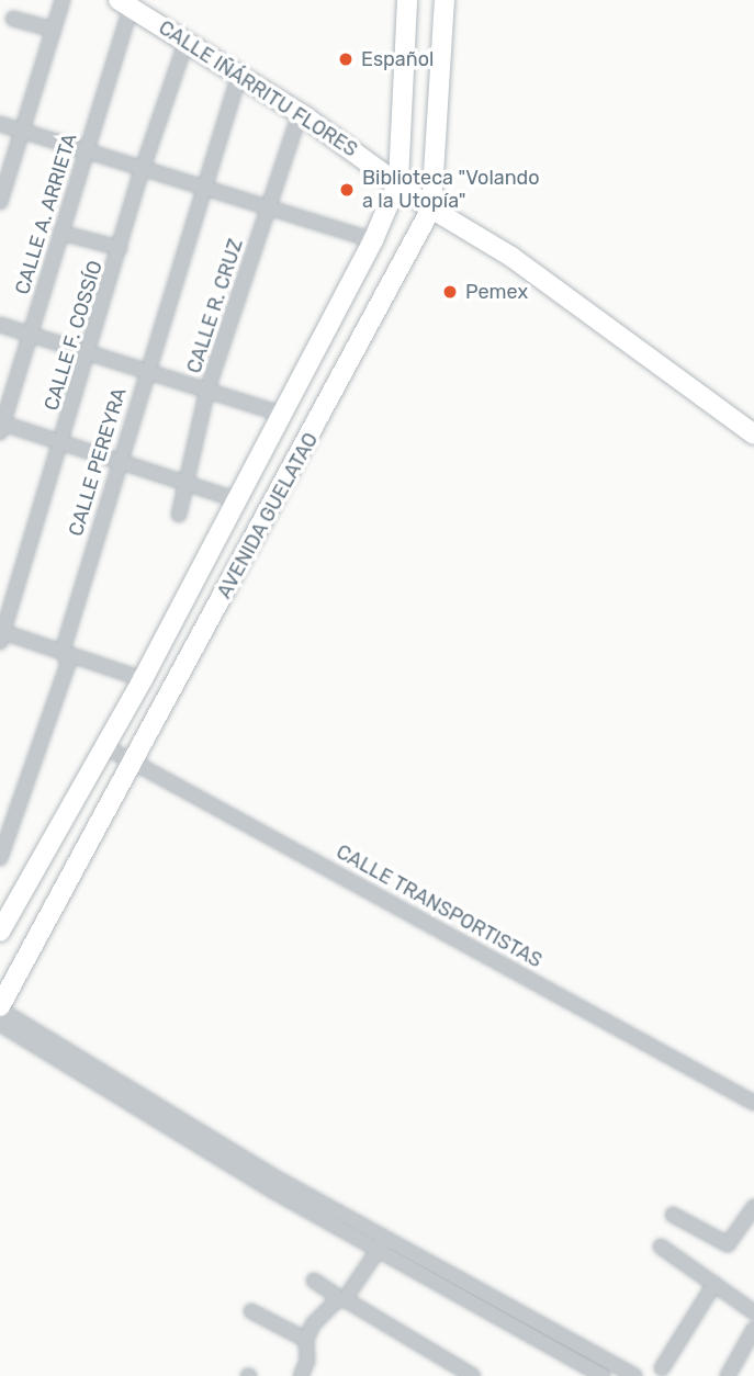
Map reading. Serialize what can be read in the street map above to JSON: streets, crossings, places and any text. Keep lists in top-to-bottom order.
{
  "streets": {
    "main road": ["CALLE IÑÁRRITU FLORES", "AVENIDA GUELATAO"],
    "street": [
      "CALLE A. ARRIETA",
      "CALLE R. CRUZ",
      "CALLE F. COSSÍO",
      "CALLE PEREYRA",
      "CALLE TRANSPORTISTAS"
    ]
  },
  "crossings": [
    ["CALLE IÑÁRRITU FLORES", "CALLE A. ARRIETA"],
    ["CALLE IÑÁRRITU FLORES", "CALLE R. CRUZ"],
    ["CALLE IÑÁRRITU FLORES", "CALLE F. COSSÍO"],
    ["CALLE IÑÁRRITU FLORES", "CALLE PEREYRA"],
    ["CALLE IÑÁRRITU FLORES", "AVENIDA GUELATAO"],
    ["AVENIDA GUELATAO", "CALLE TRANSPORTISTAS"]
  ],
  "places": ["Español", "Biblioteca \"Volando a la Utopía\"", "Pemex"]
}
